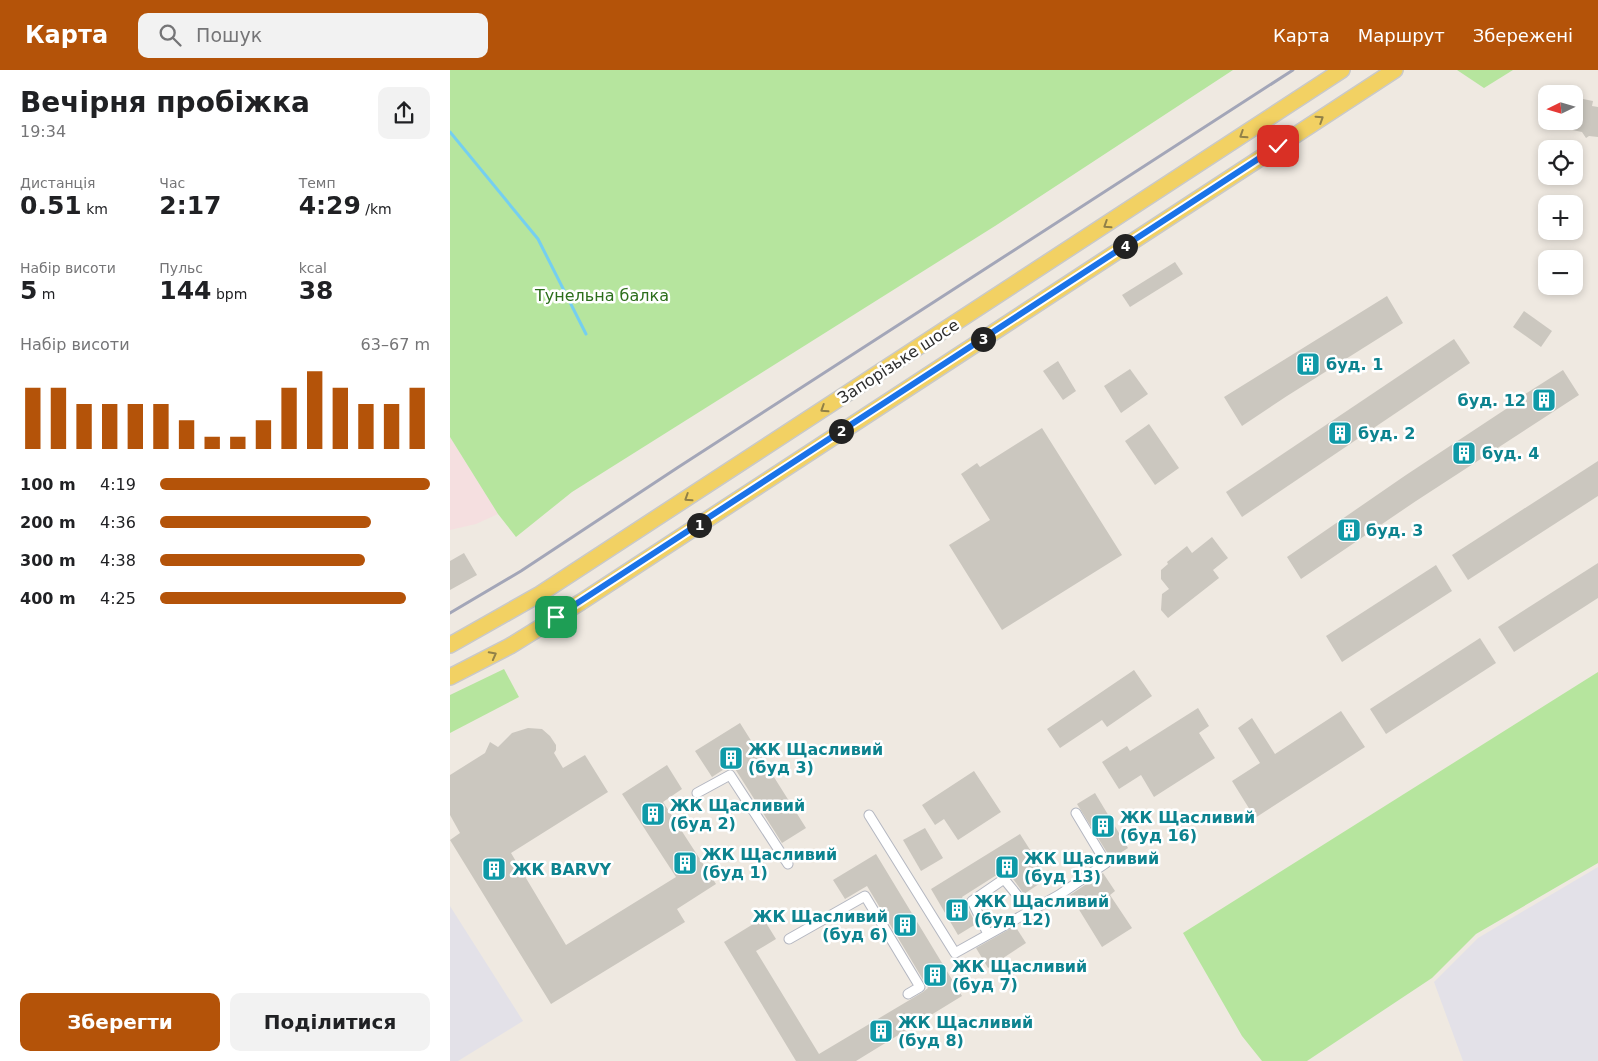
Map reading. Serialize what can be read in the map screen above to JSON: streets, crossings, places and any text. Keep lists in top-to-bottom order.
{
  "streets": {
    "main road": ["Запорізьке шосе"]
  },
  "parks": ["Тунельна балка"],
  "places": {
    "building": [
      "буд. 1",
      "буд. 12",
      "буд. 2",
      "буд. 4",
      "буд. 3",
      "ЖК Щасливий (буд 3)",
      "ЖК Щасливий (буд 2)",
      "ЖК Щасливий (буд 16)",
      "ЖК Щасливий (буд 1)",
      "ЖК Щасливий (буд 13)",
      "ЖК BARVY",
      "ЖК Щасливий (буд 12)",
      "ЖК Щасливий (буд 6)",
      "ЖК Щасливий (буд 7)",
      "ЖК Щасливий (буд 8)"
    ]
  },
  "north": "left",
  "page": {
    "header": "Карта",
    "search": "Пошук",
    "nav": ["Карта", "Маршрут", "Збережені"],
    "heading": ["Вечірня пробіжка", "19:34"],
    "map_buttons": ["+", "−"],
    "stats": [
      ["Дистанція", "0.51 km"],
      ["Час", "2:17"],
      ["Темп", "4:29 /km"],
      ["Набір висоти", "5 m"],
      ["Пульс", "144 bpm"],
      ["kcal", "38"]
    ],
    "pins": [
      "4",
      "3",
      "2",
      "1"
    ],
    "chart": ["Набір висоти", "63–67 m"],
    "list": [
      {
        "name": "100 m",
        "note": "4:19"
      },
      {
        "name": "200 m",
        "note": "4:36"
      },
      {
        "name": "300 m",
        "note": "4:38"
      },
      {
        "name": "400 m",
        "note": "4:25"
      }
    ],
    "buttons": ["Зберегти", "Поділитися"]
  }
}
